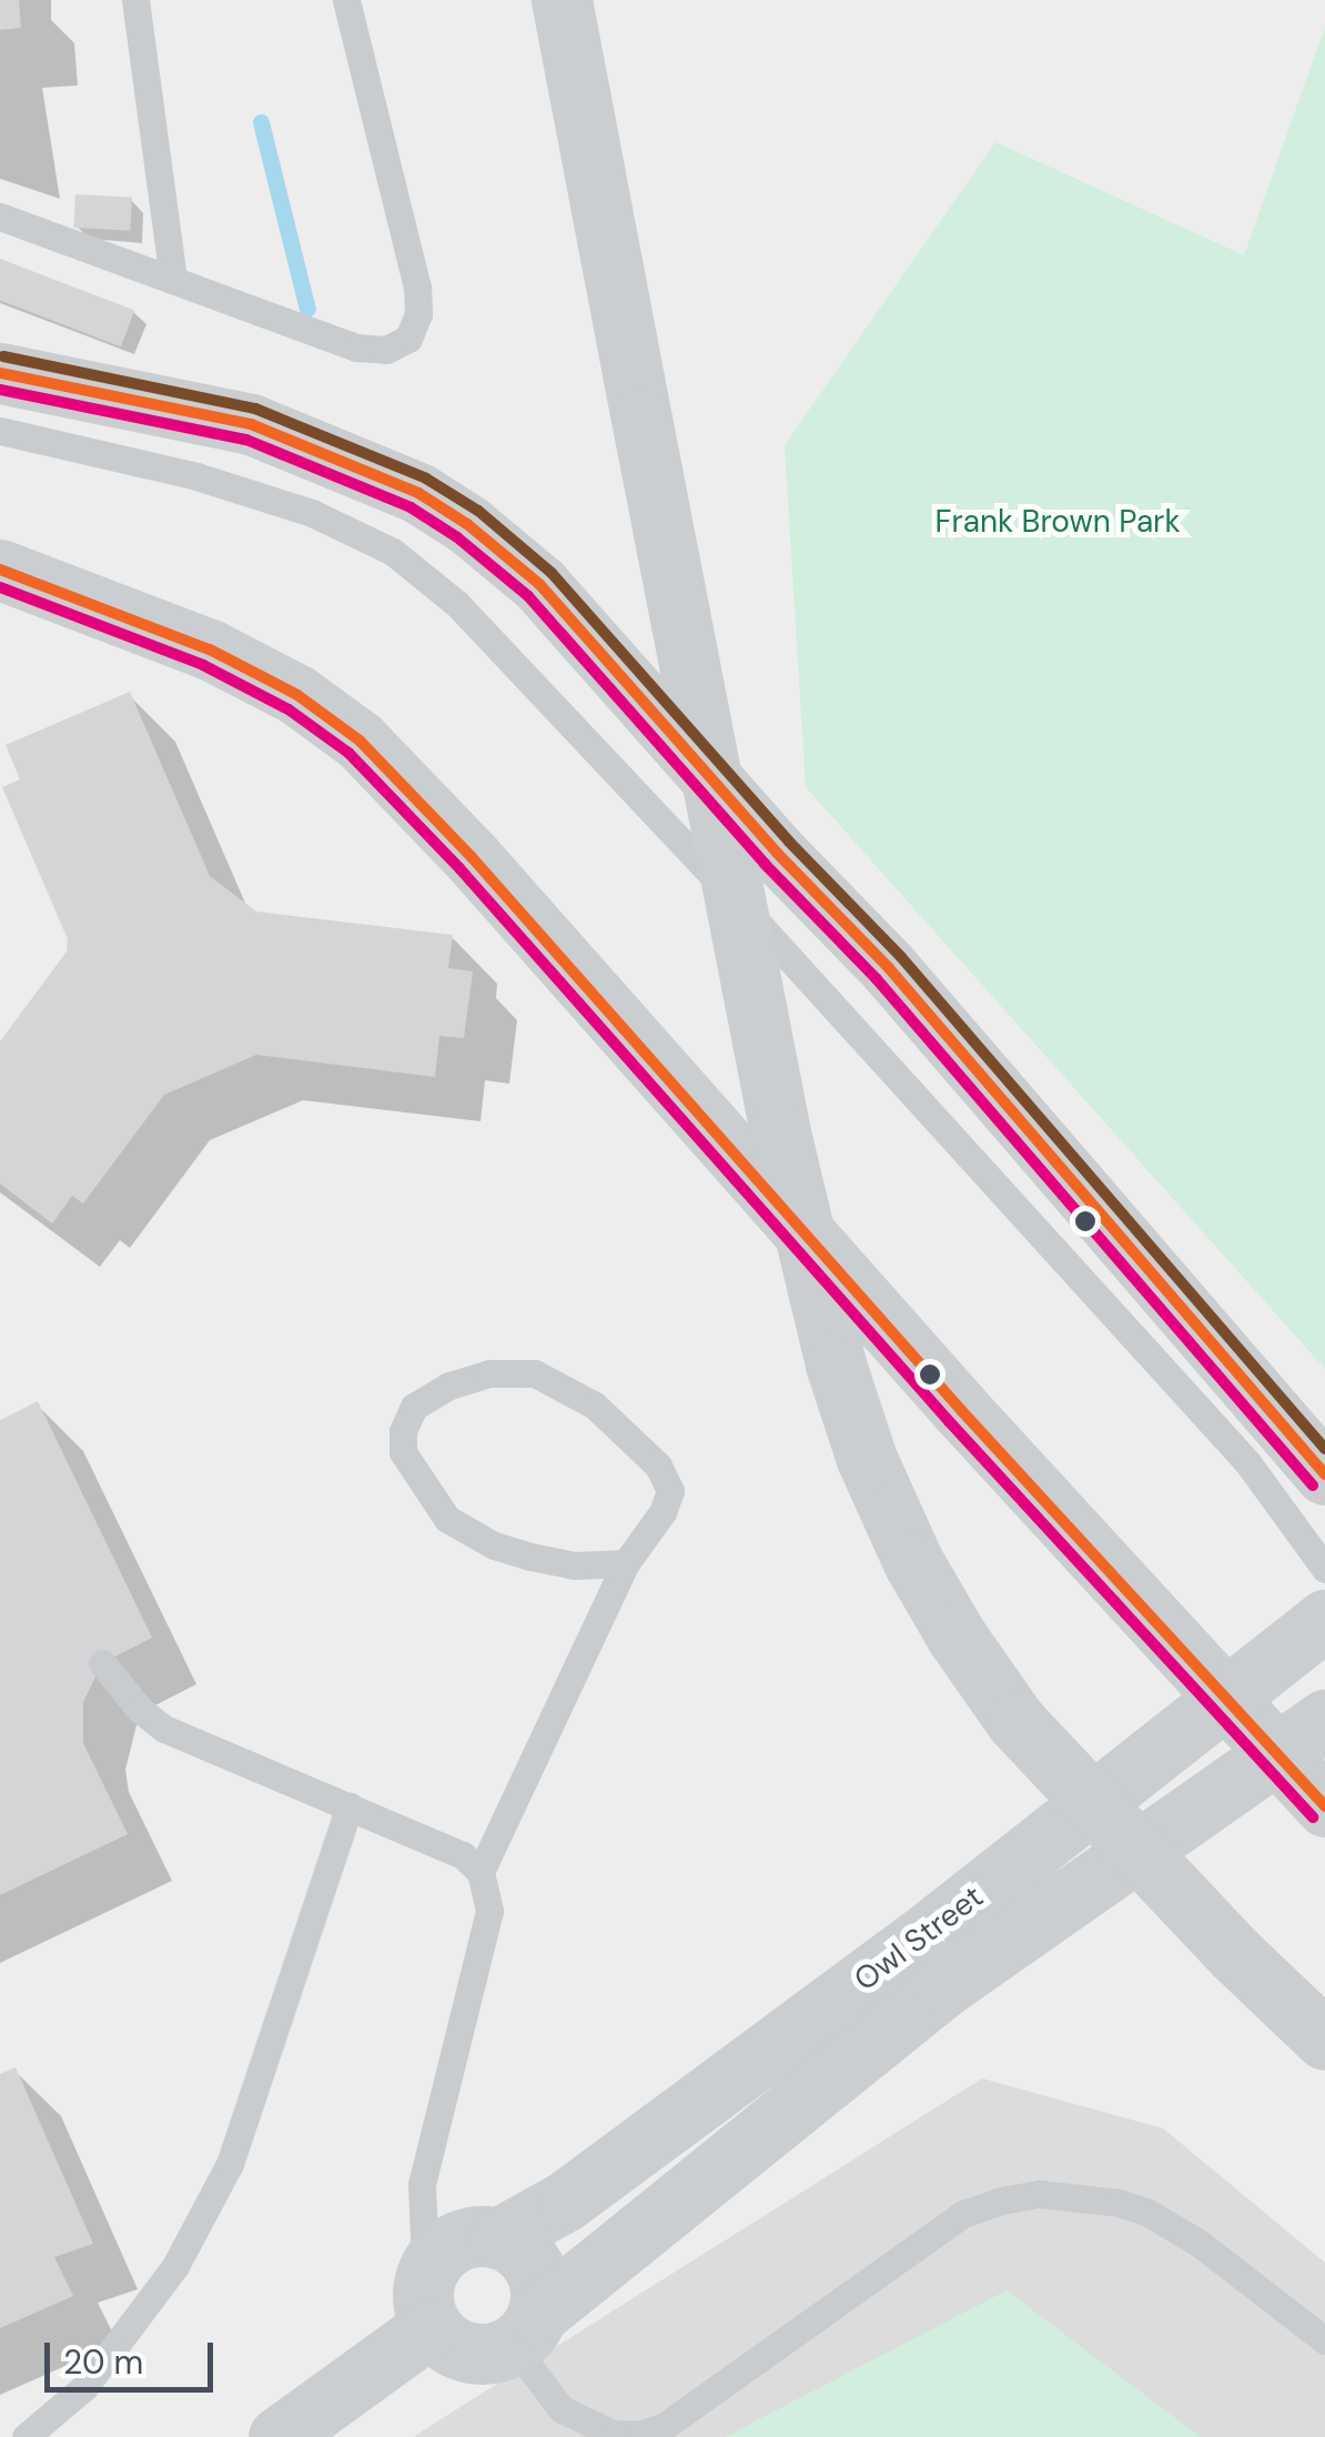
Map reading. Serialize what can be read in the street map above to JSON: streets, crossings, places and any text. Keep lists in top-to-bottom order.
{
  "streets": {
    "main road": ["Owl Street"]
  },
  "parks": ["Frank Brown Park"],
  "scale_bar": "20 m"
}
